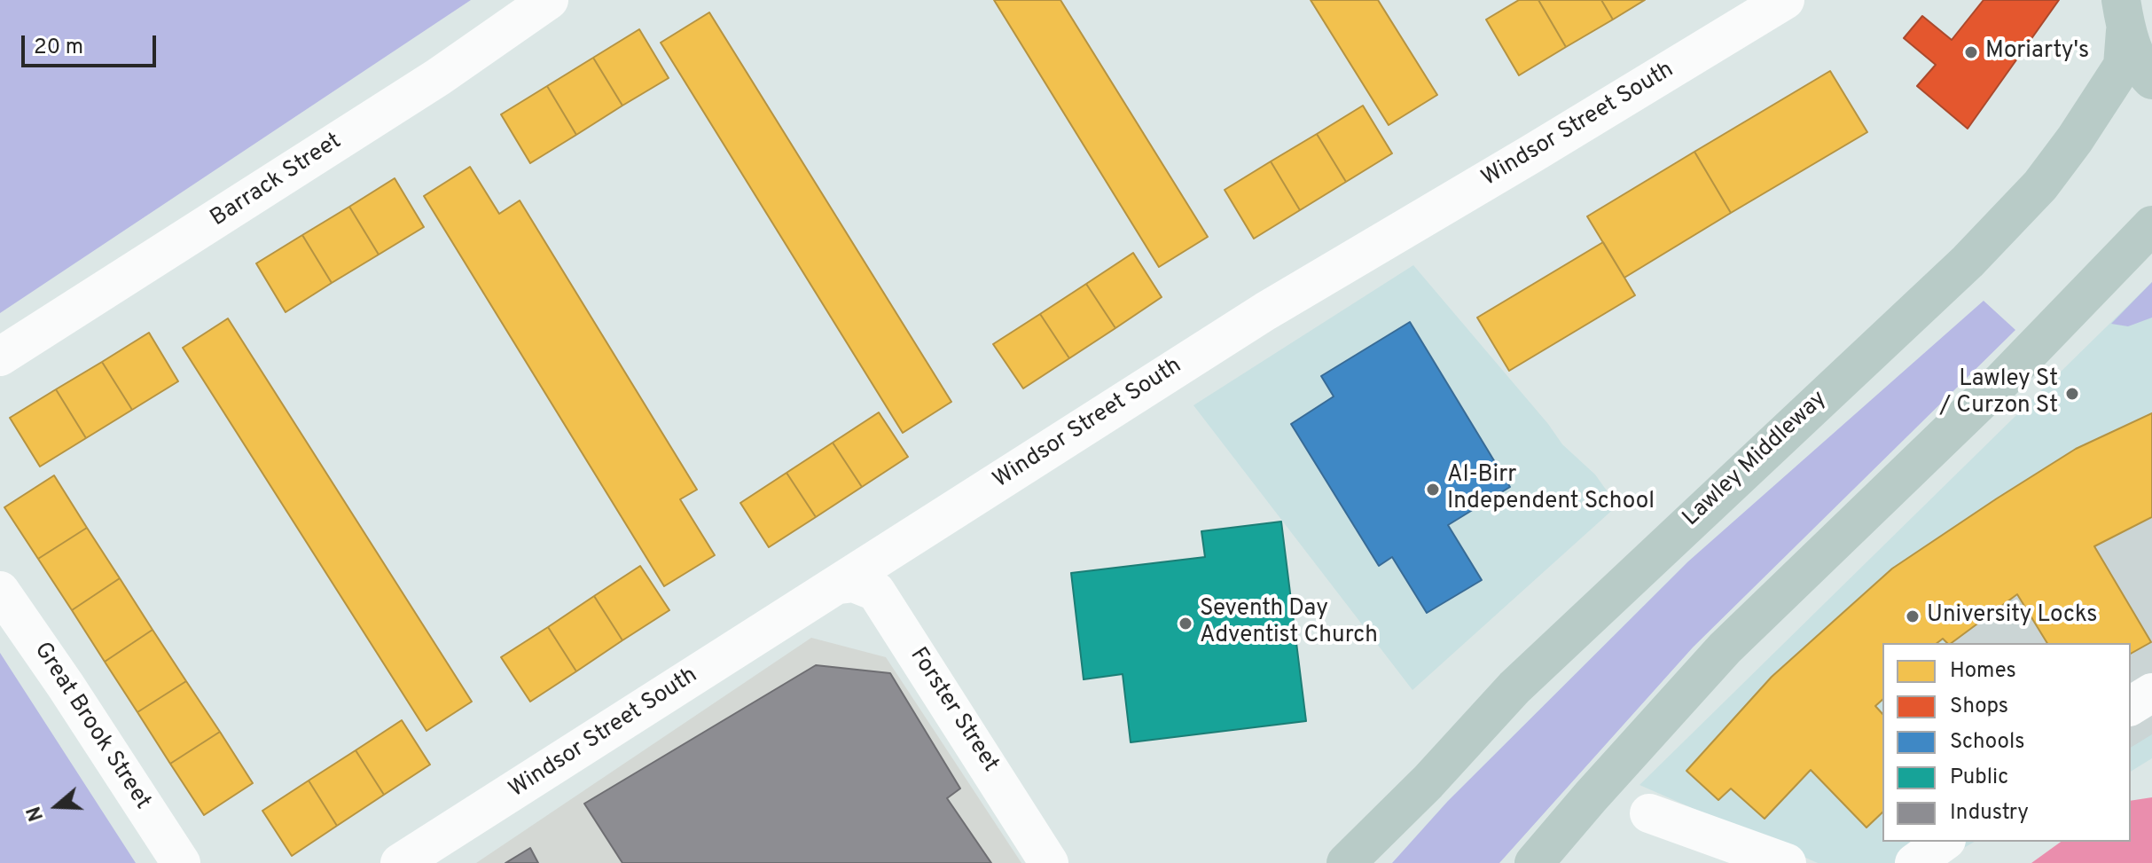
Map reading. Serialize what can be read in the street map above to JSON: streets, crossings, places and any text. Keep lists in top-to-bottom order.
{
  "streets": {
    "highway": ["Lawley Middleway"],
    "street": [
      "Windsor Street South",
      "Barrack Street",
      "Forster Street",
      "Great Brook Street"
    ]
  },
  "crossings": [
    ["Windsor Street South", "Forster Street"]
  ],
  "places": [
    "Moriarty's",
    "Lawley St / Curzon St",
    "Al-Birr Independent School",
    "University Locks",
    "Seventh Day Adventist Church"
  ],
  "legend": [
    "Homes",
    "Shops",
    "Schools",
    "Public",
    "Industry"
  ],
  "scale_bar": "20 m",
  "north": "left"
}
